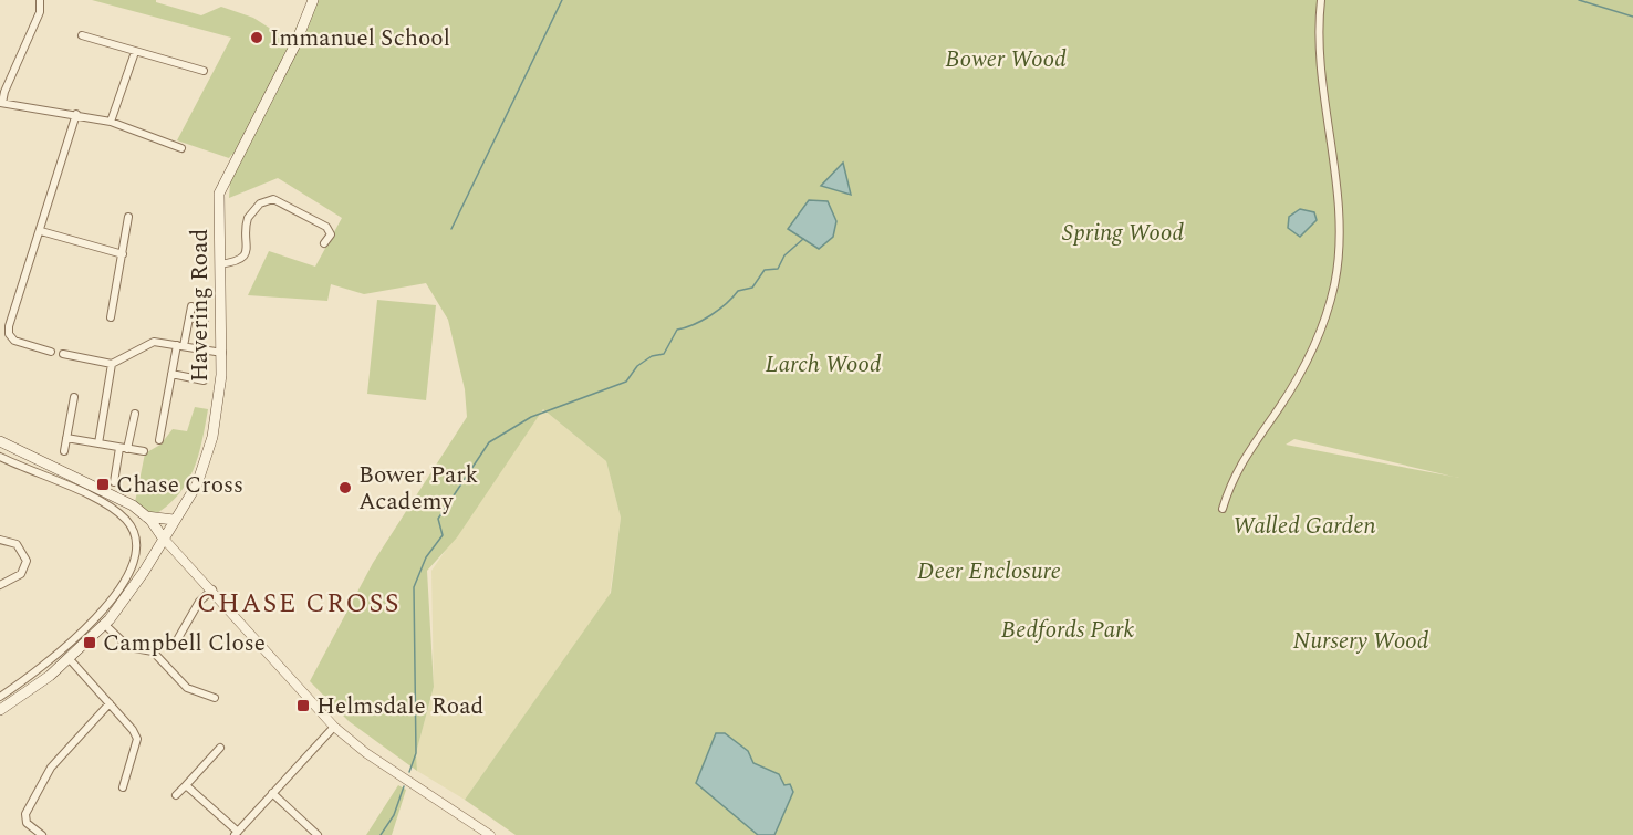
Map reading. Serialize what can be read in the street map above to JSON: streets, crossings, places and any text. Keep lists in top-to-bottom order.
{
  "streets": {
    "main road": ["Havering Road"]
  },
  "districts": ["CHASE CROSS"],
  "parks": [
    "Bower Wood",
    "Spring Wood",
    "Larch Wood",
    "Walled Garden",
    "Deer Enclosure",
    "Bedfords Park",
    "Nursery Wood"
  ],
  "places": {
    "other": ["Immanuel School", "Bower Park Academy"],
    "transit": ["Chase Cross", "Campbell Close", "Helmsdale Road"]
  }
}
